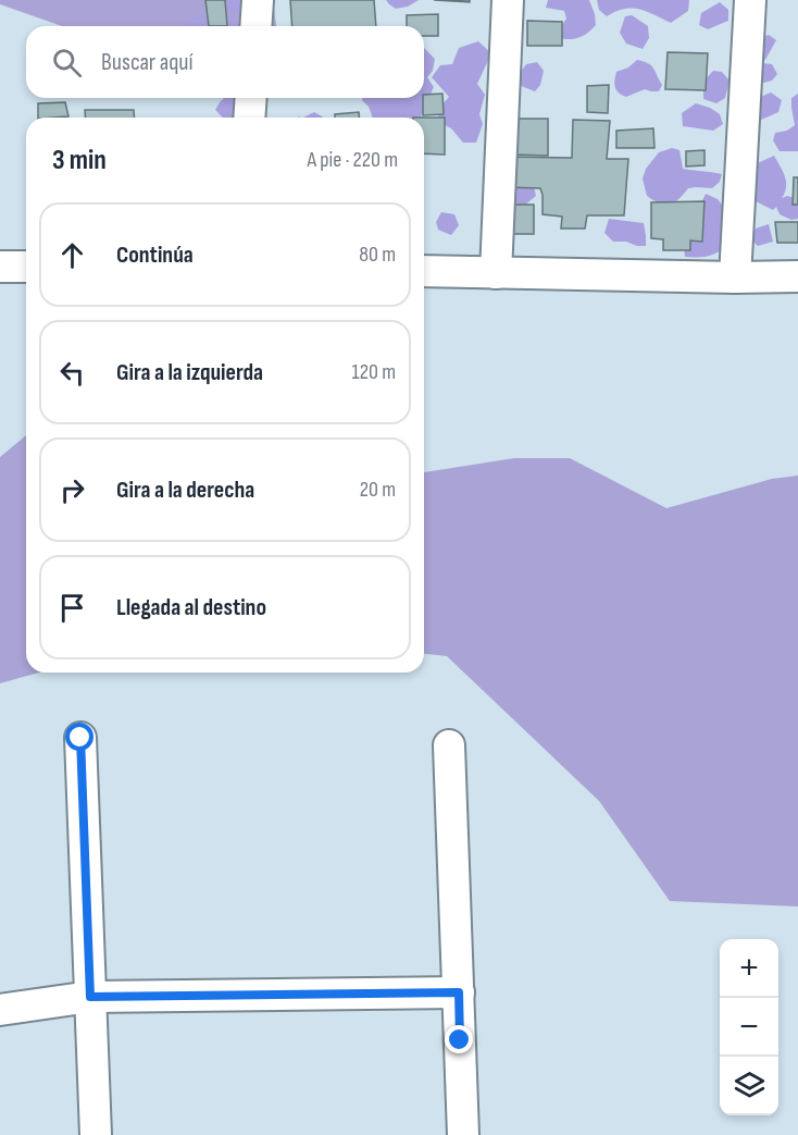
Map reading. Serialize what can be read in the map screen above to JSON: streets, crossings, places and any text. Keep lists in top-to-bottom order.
{
  "page": {
    "search": "Buscar aquí",
    "heading": ["3 min", "A pie · 220 m"],
    "list": [
      ["Continúa", "80 m"],
      ["Gira a la izquierda", "120 m"],
      ["Gira a la derecha", "20 m"],
      "Llegada al destino"
    ],
    "map_buttons": ["+", "−"]
  }
}
